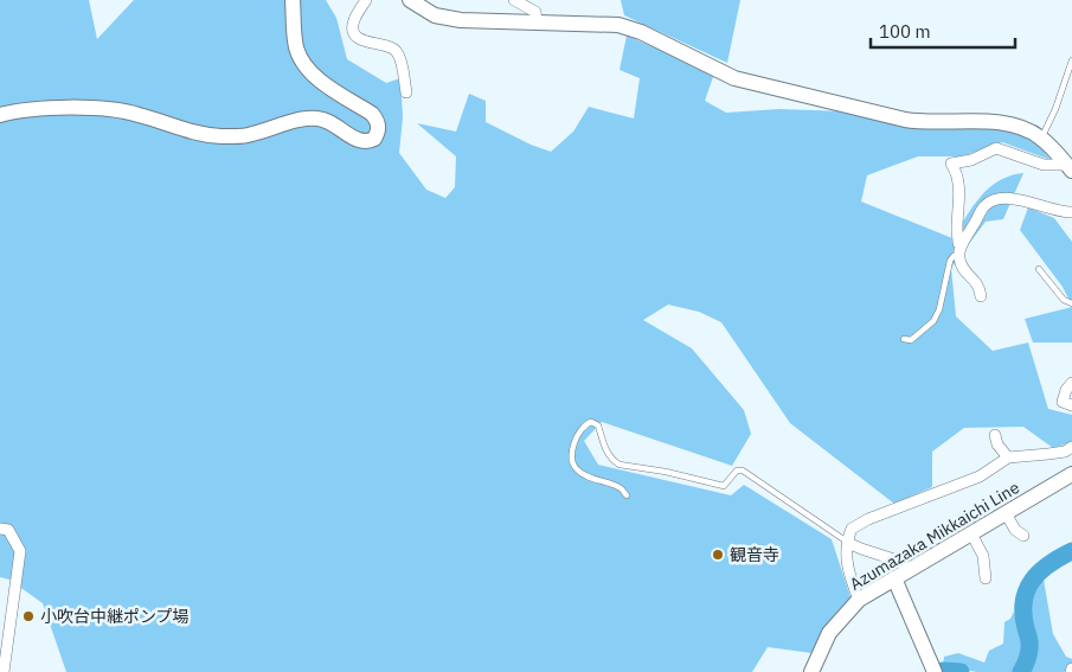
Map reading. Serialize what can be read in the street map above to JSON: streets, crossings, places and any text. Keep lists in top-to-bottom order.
{
  "streets": {
    "main road": ["Azumazaka Mikkaichi Line"]
  },
  "places": ["観音寺", "小吹台中継ポンプ場"],
  "scale_bar": "100 m"
}
